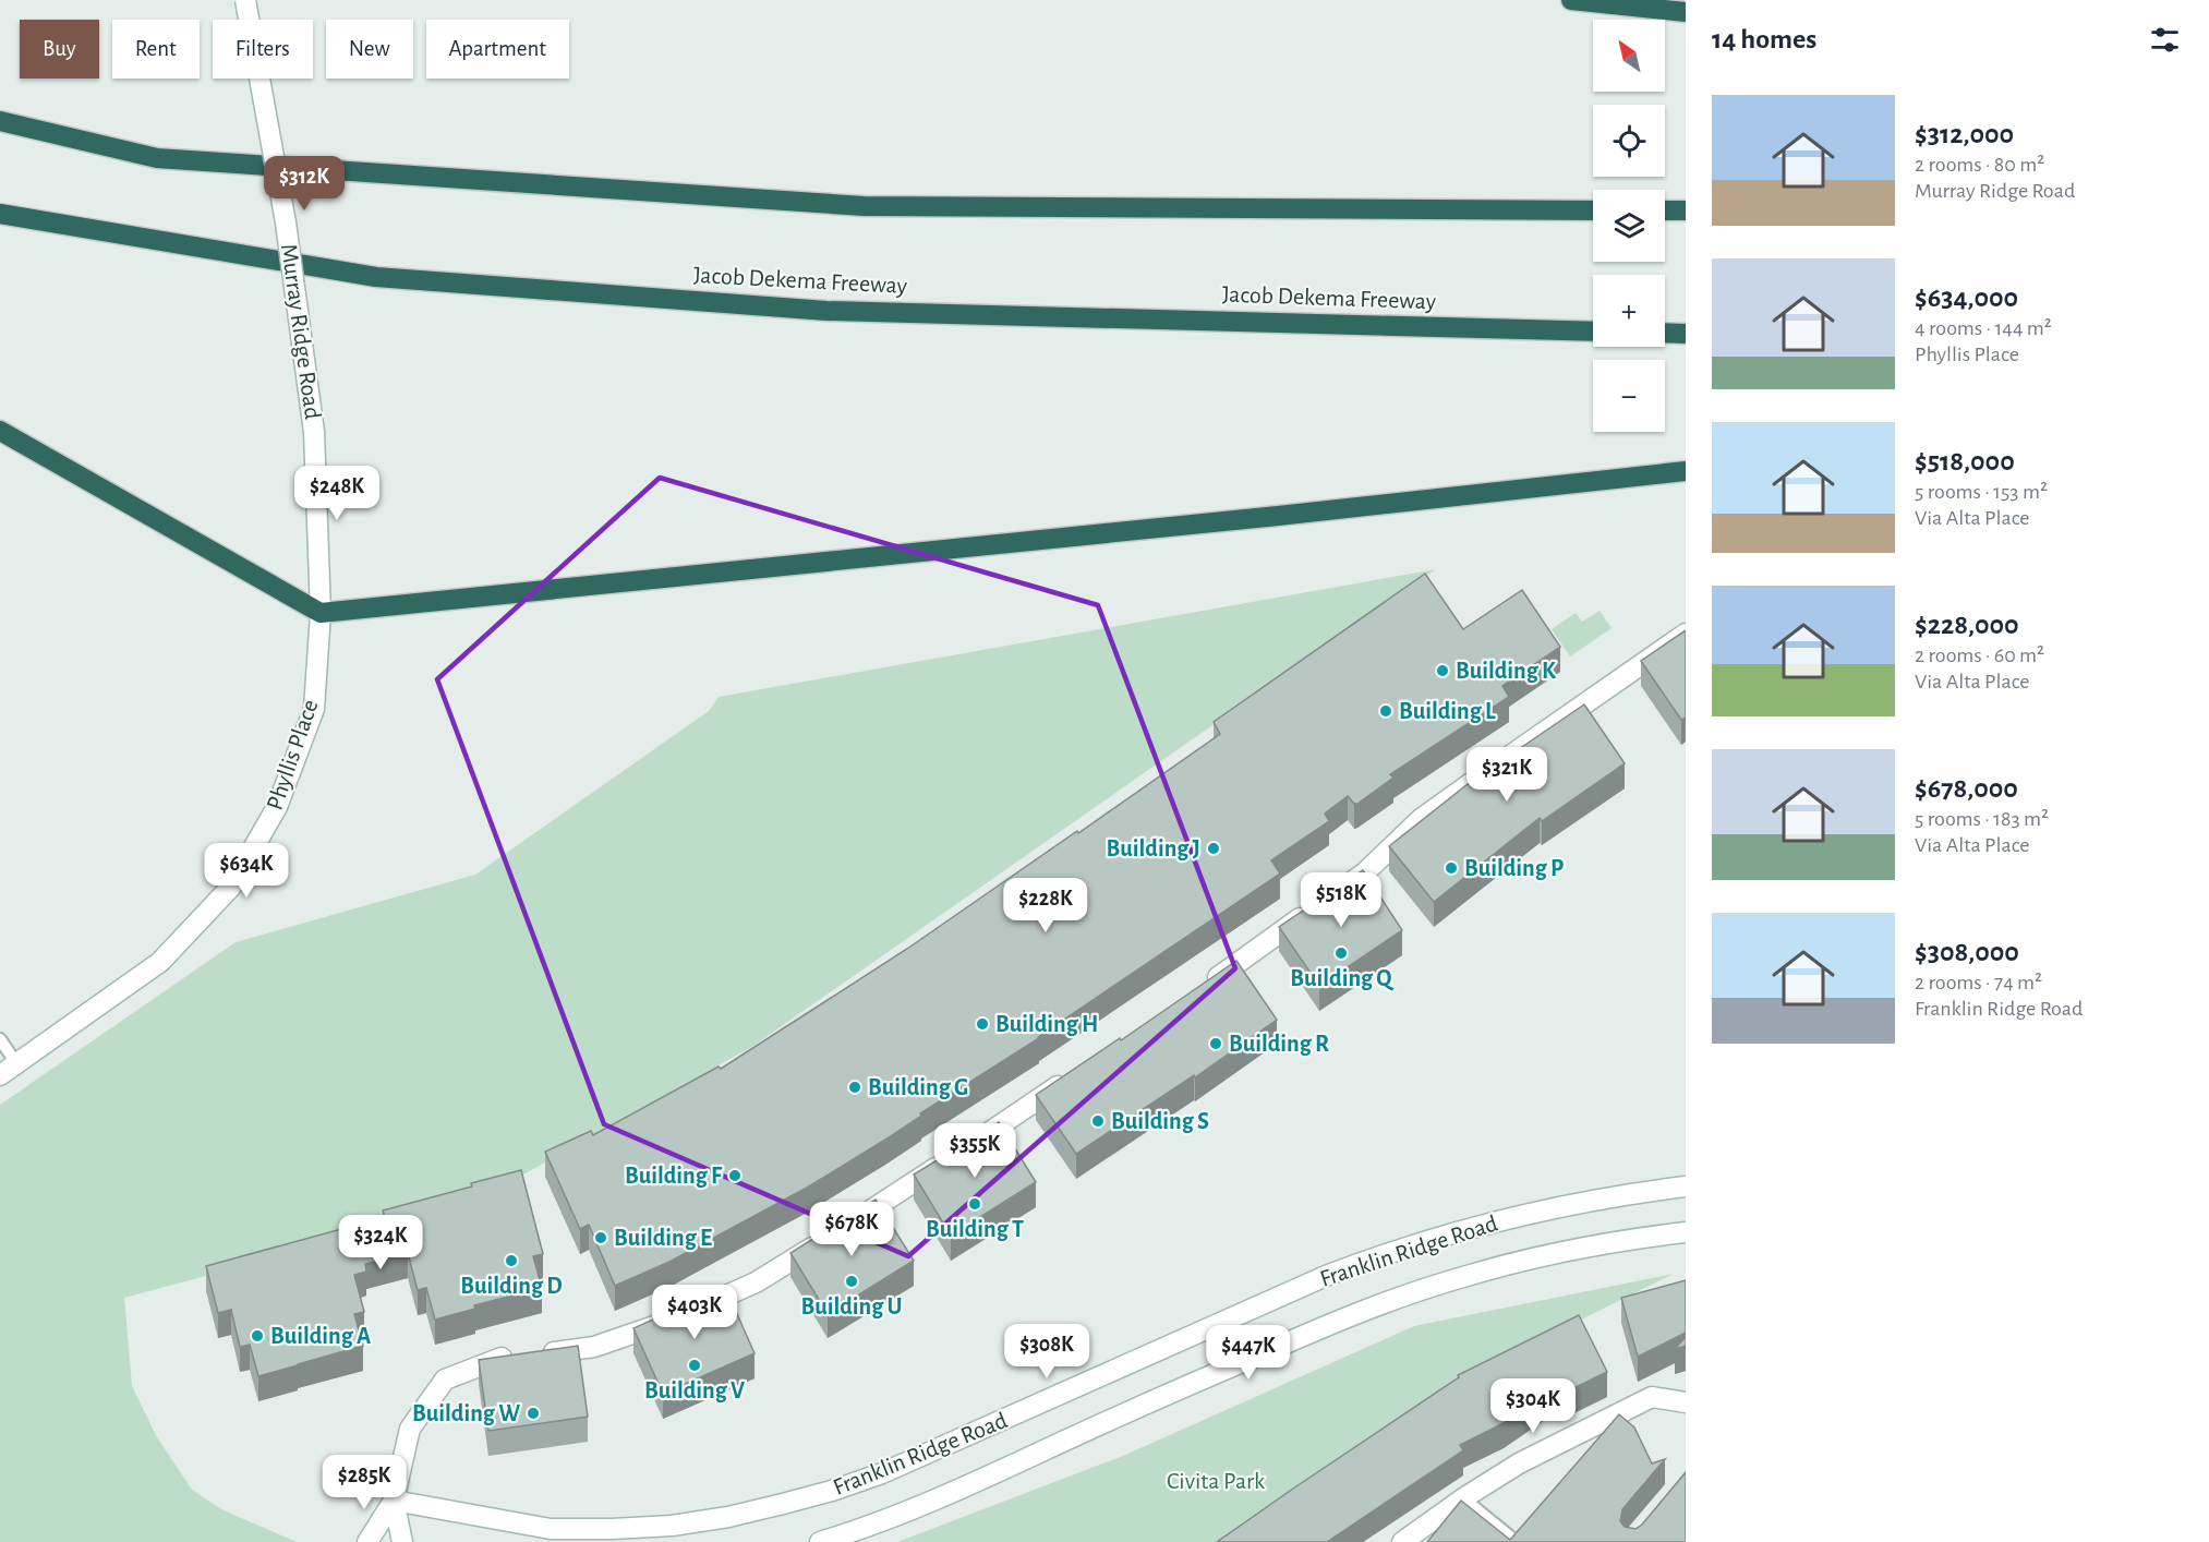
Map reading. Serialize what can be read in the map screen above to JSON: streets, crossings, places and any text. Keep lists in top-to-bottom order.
{
  "streets": {
    "highway": ["Jacob Dekema Freeway"],
    "street": ["Murray Ridge Road", "Phyllis Place", "Franklin Ridge Road"]
  },
  "crossings": [
    ["Murray Ridge Road", "Phyllis Place"]
  ],
  "parks": ["Civita Park"],
  "places": [
    "Building K",
    "Building L",
    "Building J",
    "Building P",
    "Building Q",
    "Building H",
    "Building R",
    "Building G",
    "Building S",
    "Building F",
    "Building T",
    "Building E",
    "Building D",
    "Building U",
    "Building A",
    "Building V",
    "Building W"
  ],
  "north": "top left",
  "page": {
    "heading": "14 homes",
    "map_buttons": ["+", "−"],
    "chip": [
      "Buy",
      "Rent",
      "Filters",
      "New",
      "Apartment"
    ],
    "list": [
      {
        "name": "$312,000",
        "note": "2 rooms · 80 m² · Murray Ridge Road"
      },
      {
        "name": "$634,000",
        "note": "4 rooms · 144 m² · Phyllis Place"
      },
      {
        "name": "$518,000",
        "note": "5 rooms · 153 m² · Via Alta Place"
      },
      {
        "name": "$228,000",
        "note": "2 rooms · 60 m² · Via Alta Place"
      },
      {
        "name": "$678,000",
        "note": "5 rooms · 183 m² · Via Alta Place"
      },
      {
        "name": "$308,000",
        "note": "2 rooms · 74 m² · Franklin Ridge Road"
      }
    ],
    "price": [
      "$312K",
      "$248K",
      "$321K",
      "$634K",
      "$518K",
      "$228K",
      "$355K",
      "$678K",
      "$324K",
      "$403K",
      "$308K",
      "$447K",
      "$304K",
      "$285K"
    ]
  }
}
